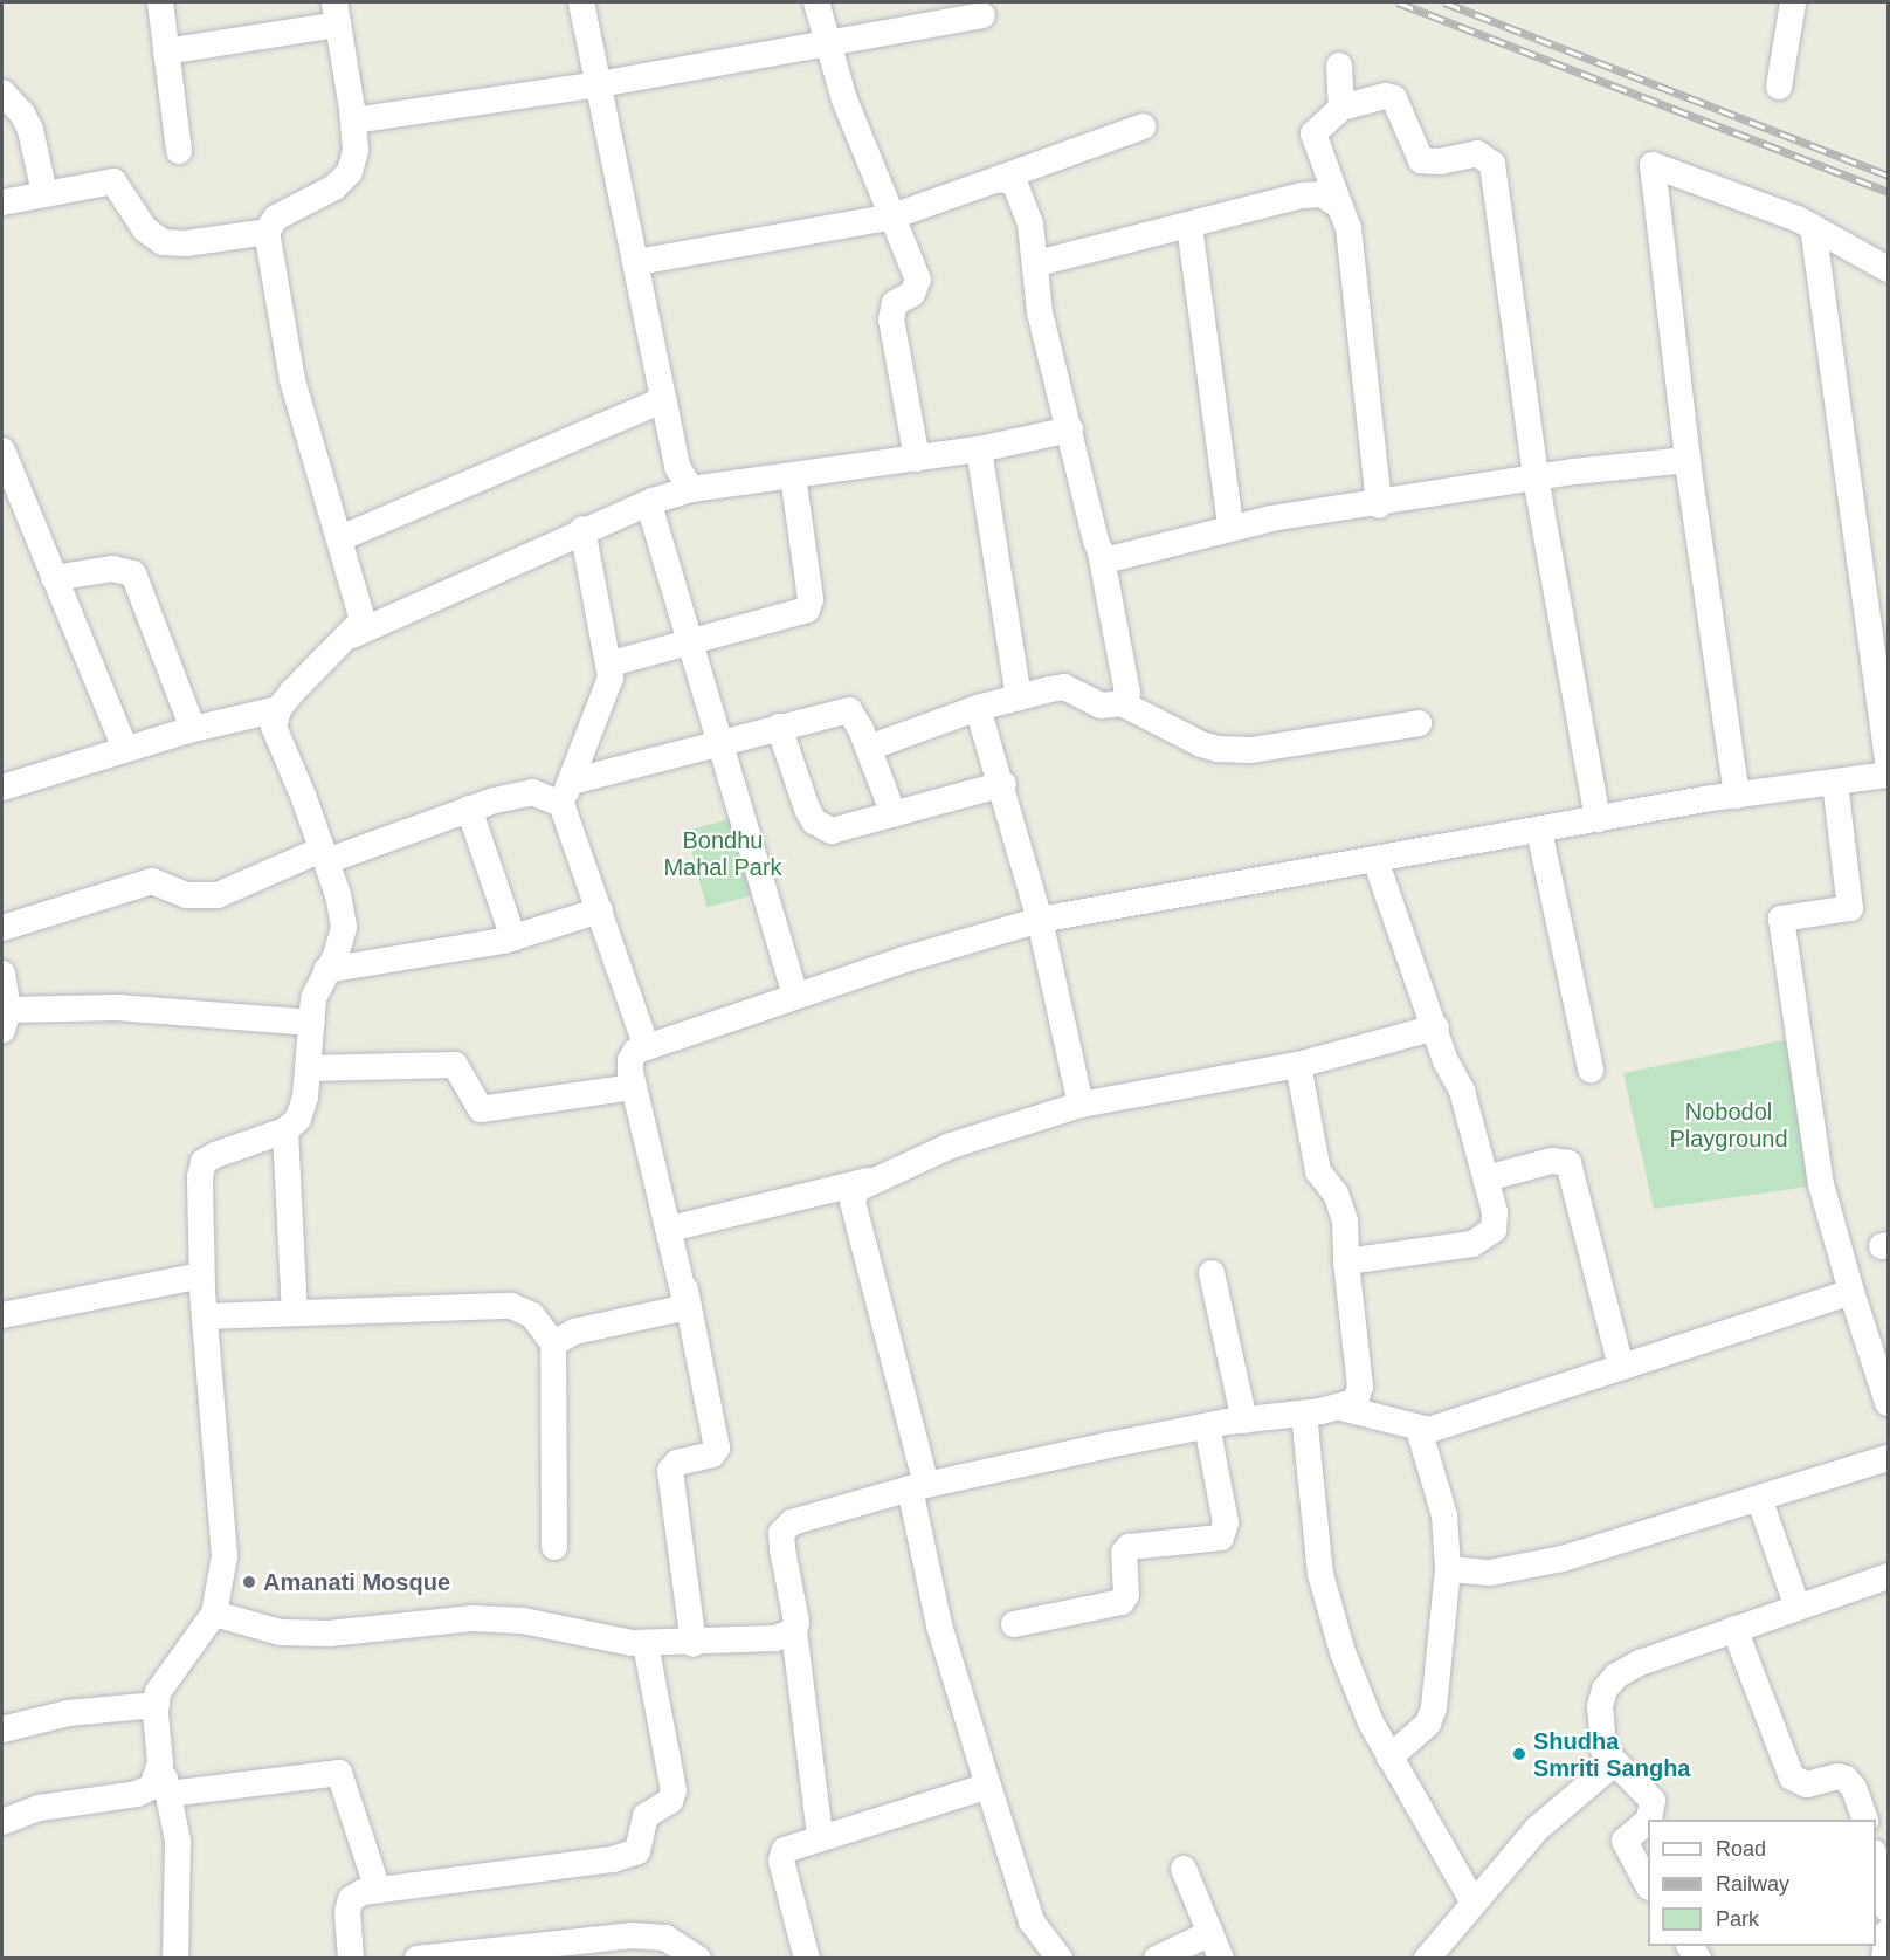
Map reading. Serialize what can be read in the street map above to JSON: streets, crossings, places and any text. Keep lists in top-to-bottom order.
{
  "parks": ["Bondhu Mahal Park", "Nobodol Playground"],
  "places": ["Amanati Mosque", "Shudha Smriti Sangha"],
  "legend": ["Road", "Railway", "Park"]
}
